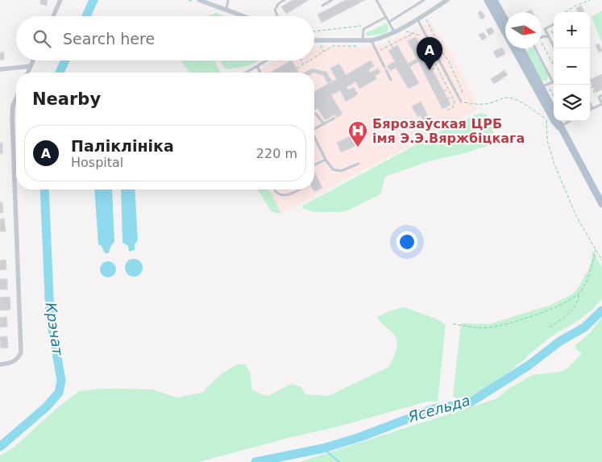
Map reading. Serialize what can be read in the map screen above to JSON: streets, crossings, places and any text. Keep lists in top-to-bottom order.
{
  "water": ["Крэчат", "Ясельда"],
  "places": {
    "hospital": ["Бярозаўская ЦРБ імя Э.Э.Вяржбіцкага"]
  },
  "north": "right",
  "page": {
    "map_buttons": ["+", "−"],
    "search": "Search here",
    "pins": "A",
    "heading": "Nearby",
    "list": [
      {
        "mark": "A",
        "name": "Паліклініка",
        "note": "Hospital",
        "value": "220 m"
      }
    ]
  }
}
